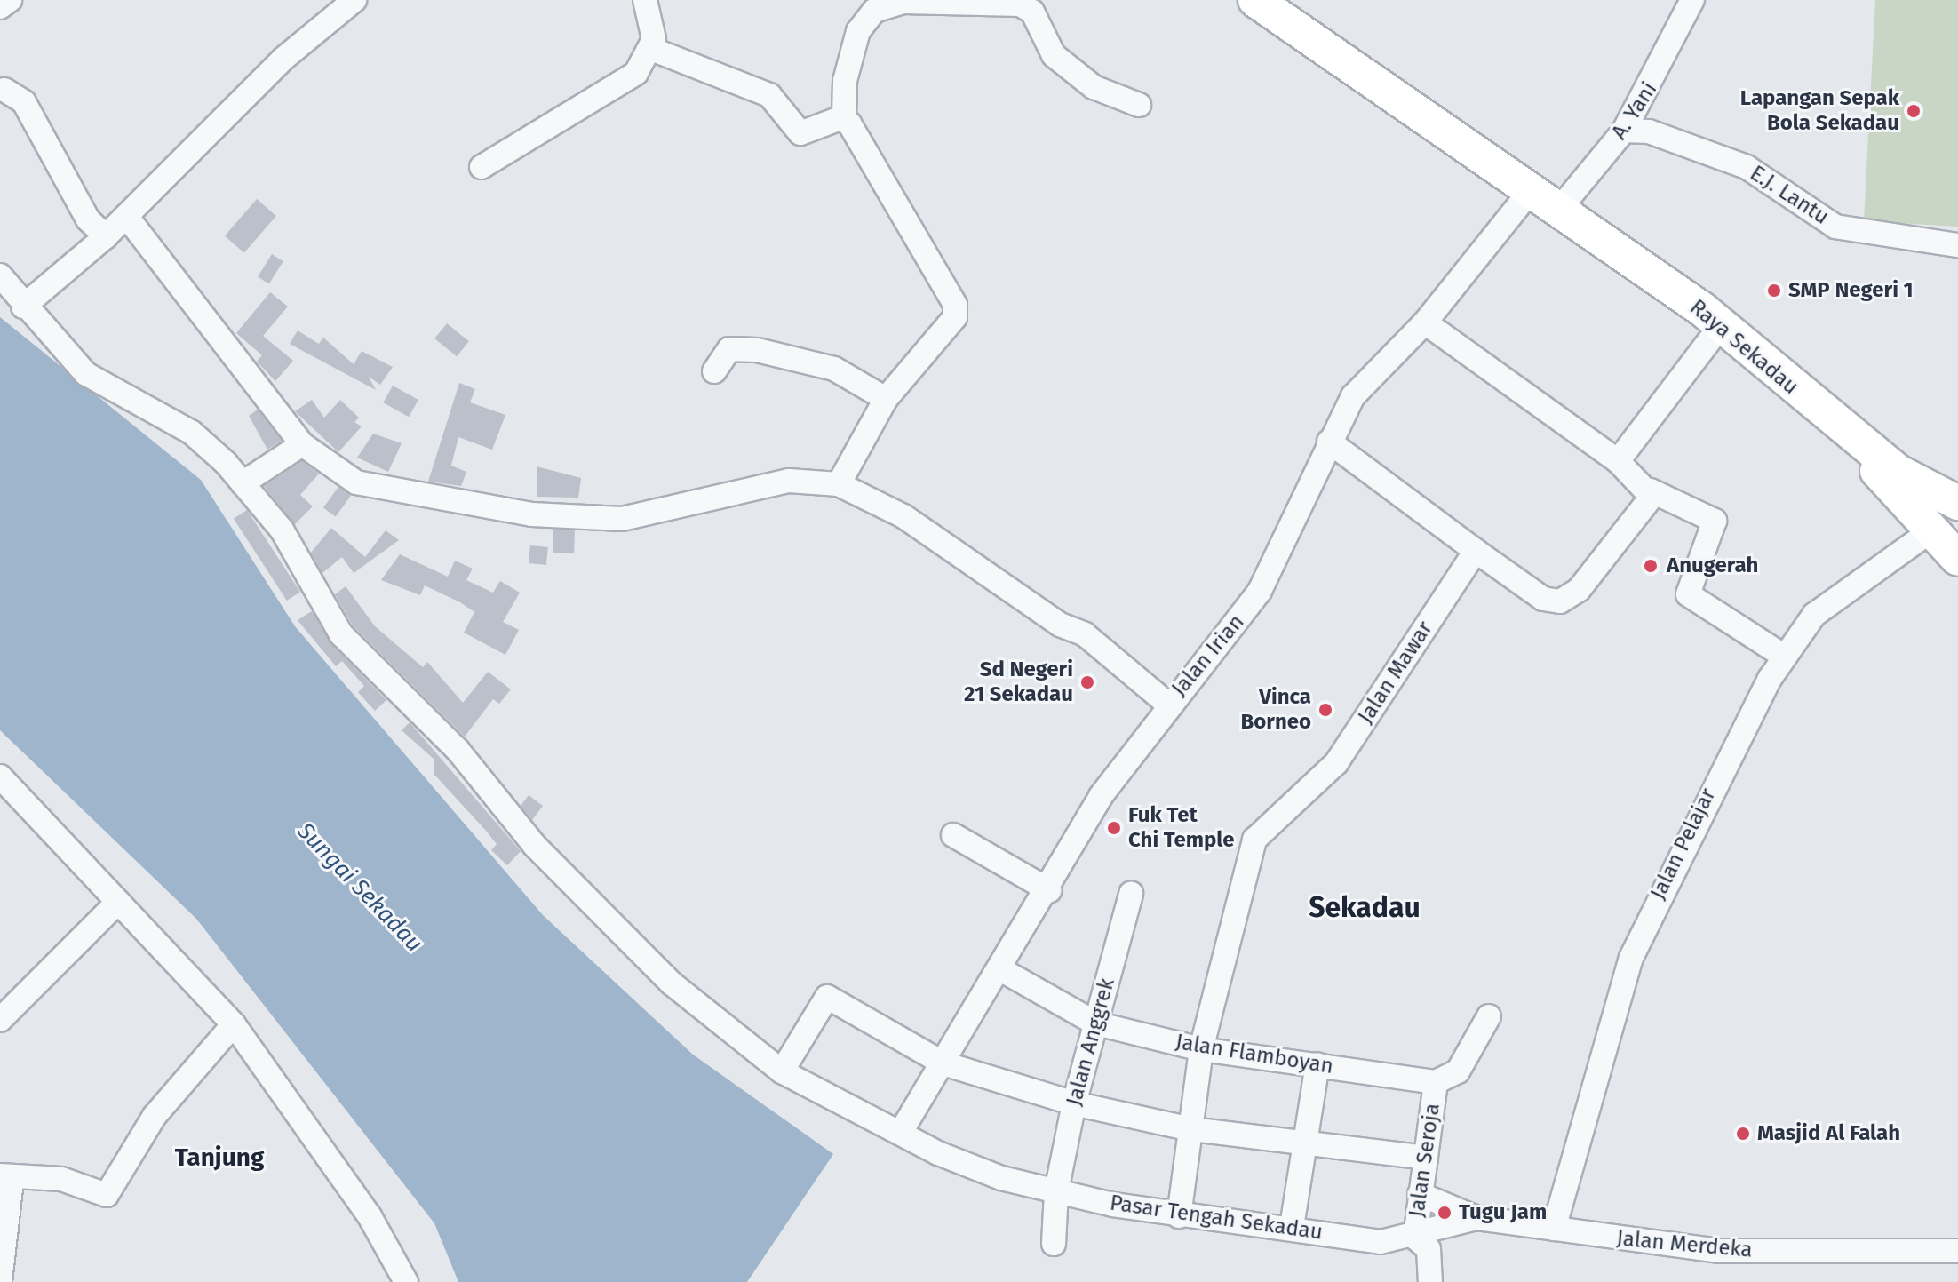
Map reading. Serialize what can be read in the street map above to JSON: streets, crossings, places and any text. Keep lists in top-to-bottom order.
{
  "streets": {
    "highway": ["Raya Sekadau"],
    "street": [
      "A. Yani",
      "E.J. Lantu",
      "Jalan Irian",
      "Jalan Mawar",
      "Jalan Pelajar",
      "Jalan Anggrek",
      "Jalan Flamboyan",
      "Jalan Seroja",
      "Pasar Tengah Sekadau",
      "Jalan Merdeka"
    ]
  },
  "crossings": [
    ["A. Yani", "E.J. Lantu"],
    ["A. Yani", "Raya Sekadau"],
    ["Raya Sekadau", "Jalan Irian"],
    ["Jalan Irian", "Jalan Flamboyan"],
    ["Jalan Irian", "Pasar Tengah Sekadau"],
    ["Jalan Mawar", "Jalan Flamboyan"],
    ["Jalan Mawar", "Pasar Tengah Sekadau"],
    ["Jalan Pelajar", "Jalan Merdeka"],
    ["Jalan Anggrek", "Jalan Flamboyan"],
    ["Jalan Anggrek", "Pasar Tengah Sekadau"],
    ["Jalan Flamboyan", "Jalan Seroja"],
    ["Jalan Seroja", "Pasar Tengah Sekadau"],
    ["Jalan Seroja", "Jalan Merdeka"],
    ["Pasar Tengah Sekadau", "Jalan Merdeka"]
  ],
  "districts": ["Sekadau", "Tanjung"],
  "water": ["Sungai Sekadau"],
  "places": [
    "Lapangan Sepak Bola Sekadau",
    "SMP Negeri 1",
    "Anugerah",
    "Sd Negeri 21 Sekadau",
    "Vinca Borneo",
    "Fuk Tet Chi Temple",
    "Masjid Al Falah",
    "Tugu Jam"
  ]
}
